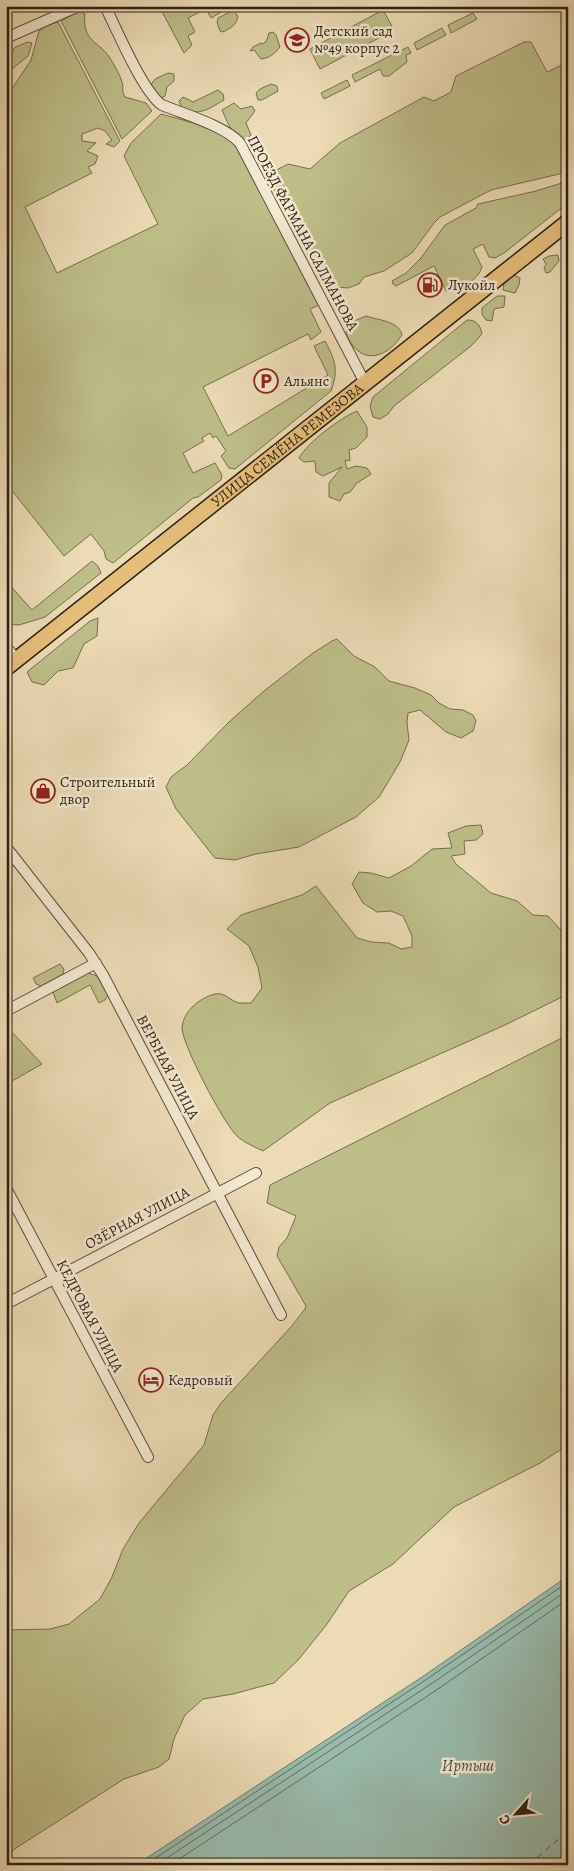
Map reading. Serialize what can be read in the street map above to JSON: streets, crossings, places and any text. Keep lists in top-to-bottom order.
{
  "streets": {
    "main road": ["УЛИЦА СЕМЁНА РЕМЕЗОВА"],
    "street": [
      "ПРОЕЗД ФАРМАНА САЛМАНОВА",
      "ВЕРБНАЯ УЛИЦА",
      "ОЗЁРНАЯ УЛИЦА",
      "КЕДРОВАЯ УЛИЦА"
    ]
  },
  "crossings": [
    ["ПРОЕЗД ФАРМАНА САЛМАНОВА", "УЛИЦА СЕМЁНА РЕМЕЗОВА"],
    ["ВЕРБНАЯ УЛИЦА", "ОЗЁРНАЯ УЛИЦА"],
    ["ОЗЁРНАЯ УЛИЦА", "КЕДРОВАЯ УЛИЦА"]
  ],
  "water": ["Иртыш"],
  "places": {
    "school or university": ["Детский сад №49 корпус 2"],
    "fuel station": ["Лукойл"],
    "parking": ["Альянс"],
    "shop": ["Строительный двор"],
    "hotel": ["Кедровый"]
  },
  "north": "bottom left"
}
